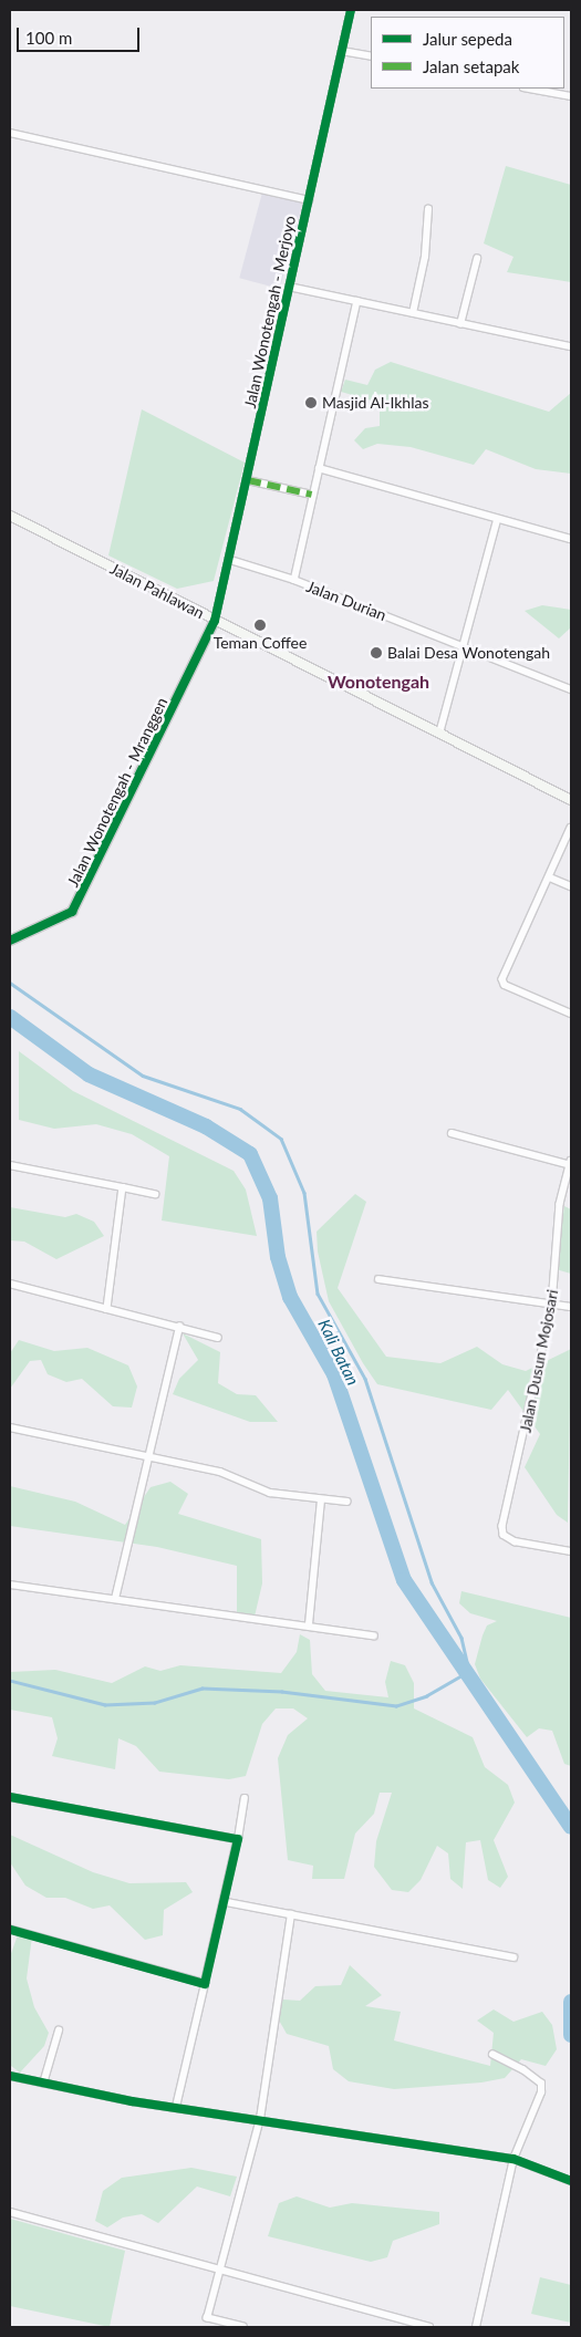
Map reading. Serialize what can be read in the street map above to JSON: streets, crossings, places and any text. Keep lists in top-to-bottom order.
{
  "streets": {
    "main road": ["Jalan Pahlawan", "Jalan Wonotengah - Mranggen"],
    "street": ["Jalan Wonotengah - Merjoyo", "Jalan Durian", "Jalan Dusun Mojosari"]
  },
  "crossings": [
    ["Jalan Wonotengah - Merjoyo", "Jalan Pahlawan"],
    ["Jalan Wonotengah - Merjoyo", "Jalan Wonotengah - Mranggen"],
    ["Jalan Pahlawan", "Jalan Wonotengah - Mranggen"]
  ],
  "districts": ["Wonotengah"],
  "water": ["Kali Batan"],
  "places": ["Masjid Al-Ikhlas", "Teman Coffee", "Balai Desa Wonotengah"],
  "legend": ["Jalur sepeda", "Jalan setapak"],
  "scale_bar": "100 m"
}
